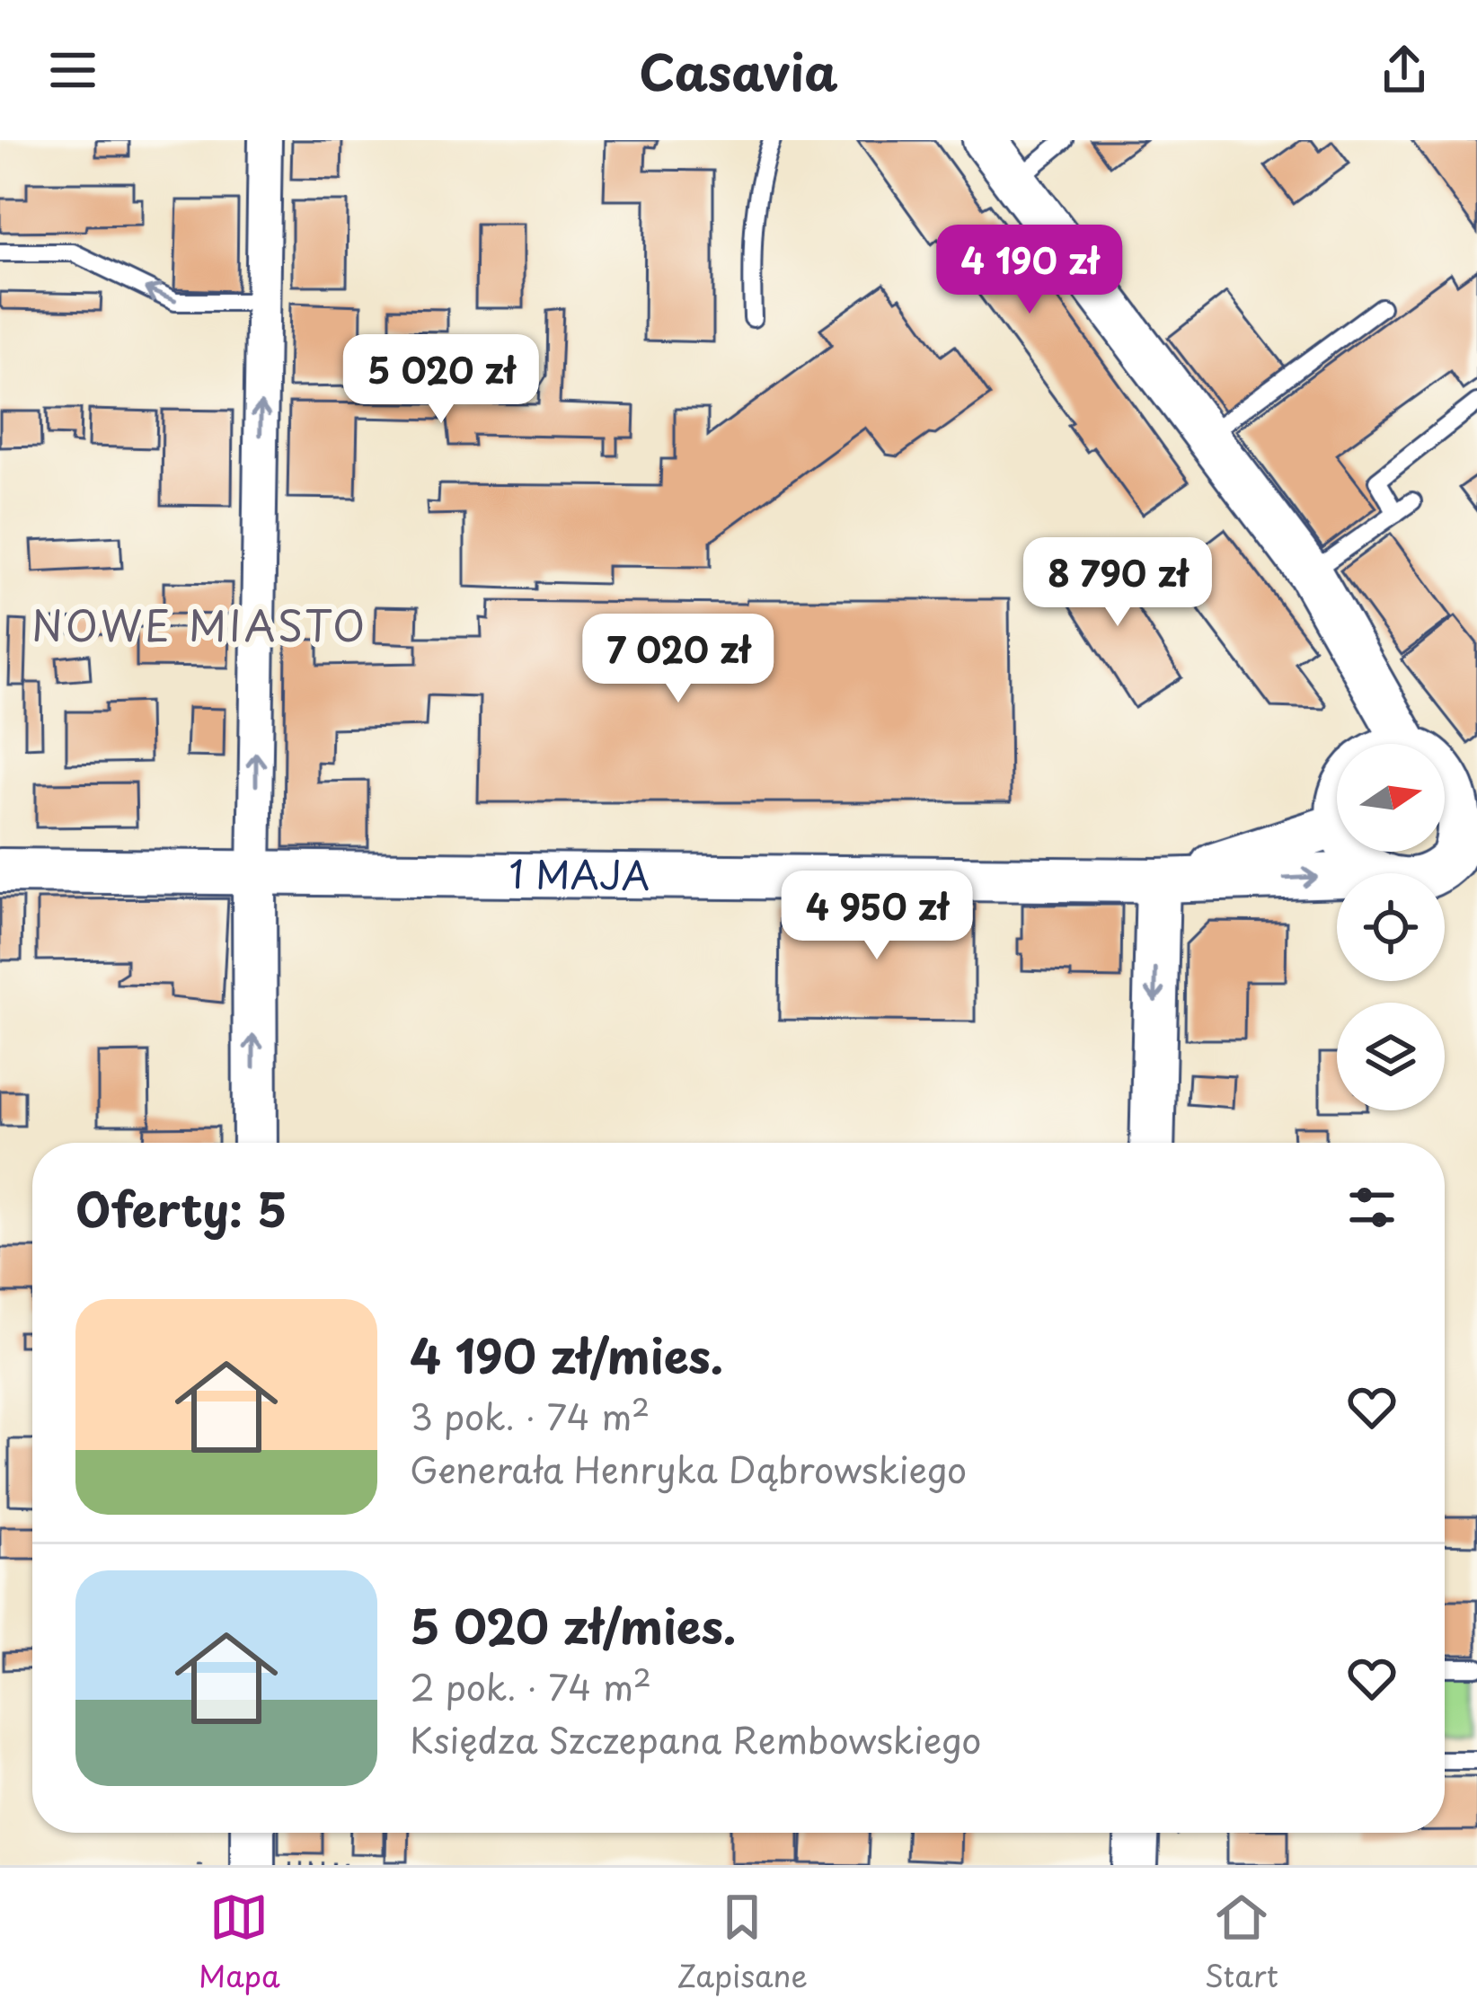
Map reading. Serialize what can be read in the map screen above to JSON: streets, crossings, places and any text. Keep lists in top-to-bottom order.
{
  "streets": {
    "street": ["1 MAJA"]
  },
  "districts": ["NOWE MIASTO"],
  "north": "right",
  "page": {
    "header": "Casavia",
    "price": [
      "4 190 zł",
      "5 020 zł",
      "8 790 zł",
      "7 020 zł",
      "4 950 zł"
    ],
    "heading": "Oferty: 5",
    "list": [
      {
        "name": "4 190 zł/mies.",
        "note": "3 pok. · 74 m² · Generała Henryka Dąbrowskiego"
      },
      {
        "name": "5 020 zł/mies.",
        "note": "2 pok. · 74 m² · Księdza Szczepana Rembowskiego"
      }
    ],
    "tabs": ["Mapa", "Zapisane", "Start"]
  }
}
